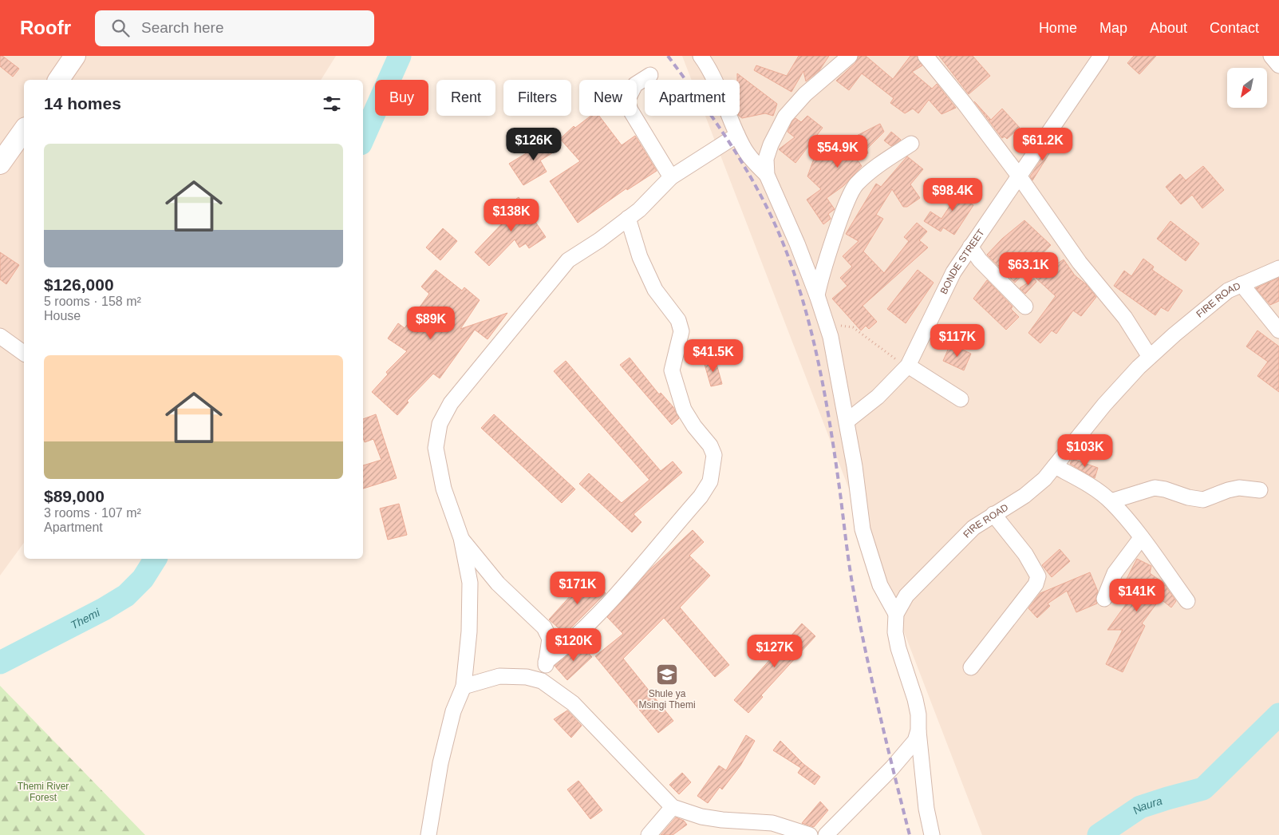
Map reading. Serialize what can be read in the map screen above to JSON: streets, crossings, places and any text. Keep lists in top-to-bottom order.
{
  "streets": {
    "street": ["BONDE STREET", "FIRE ROAD"]
  },
  "water": ["Themi", "Naura"],
  "parks": ["Themi River Forest"],
  "places": {
    "school or university": ["Shule ya Msingi Themi"]
  },
  "north": "bottom left",
  "page": {
    "header": "Roofr",
    "search": "Search here",
    "nav": [
      "Home",
      "Map",
      "About",
      "Contact"
    ],
    "chip": [
      "Buy",
      "Rent",
      "Filters",
      "New",
      "Apartment"
    ],
    "heading": "14 homes",
    "price": [
      "$126K",
      "$61.2K",
      "$54.9K",
      "$98.4K",
      "$138K",
      "$63.1K",
      "$89K",
      "$117K",
      "$41.5K",
      "$103K",
      "$171K",
      "$141K",
      "$120K",
      "$127K"
    ],
    "list": [
      {
        "name": "$126,000",
        "note": "5 rooms · 158 m² · House"
      },
      {
        "name": "$89,000",
        "note": "3 rooms · 107 m² · Apartment"
      }
    ]
  }
}
